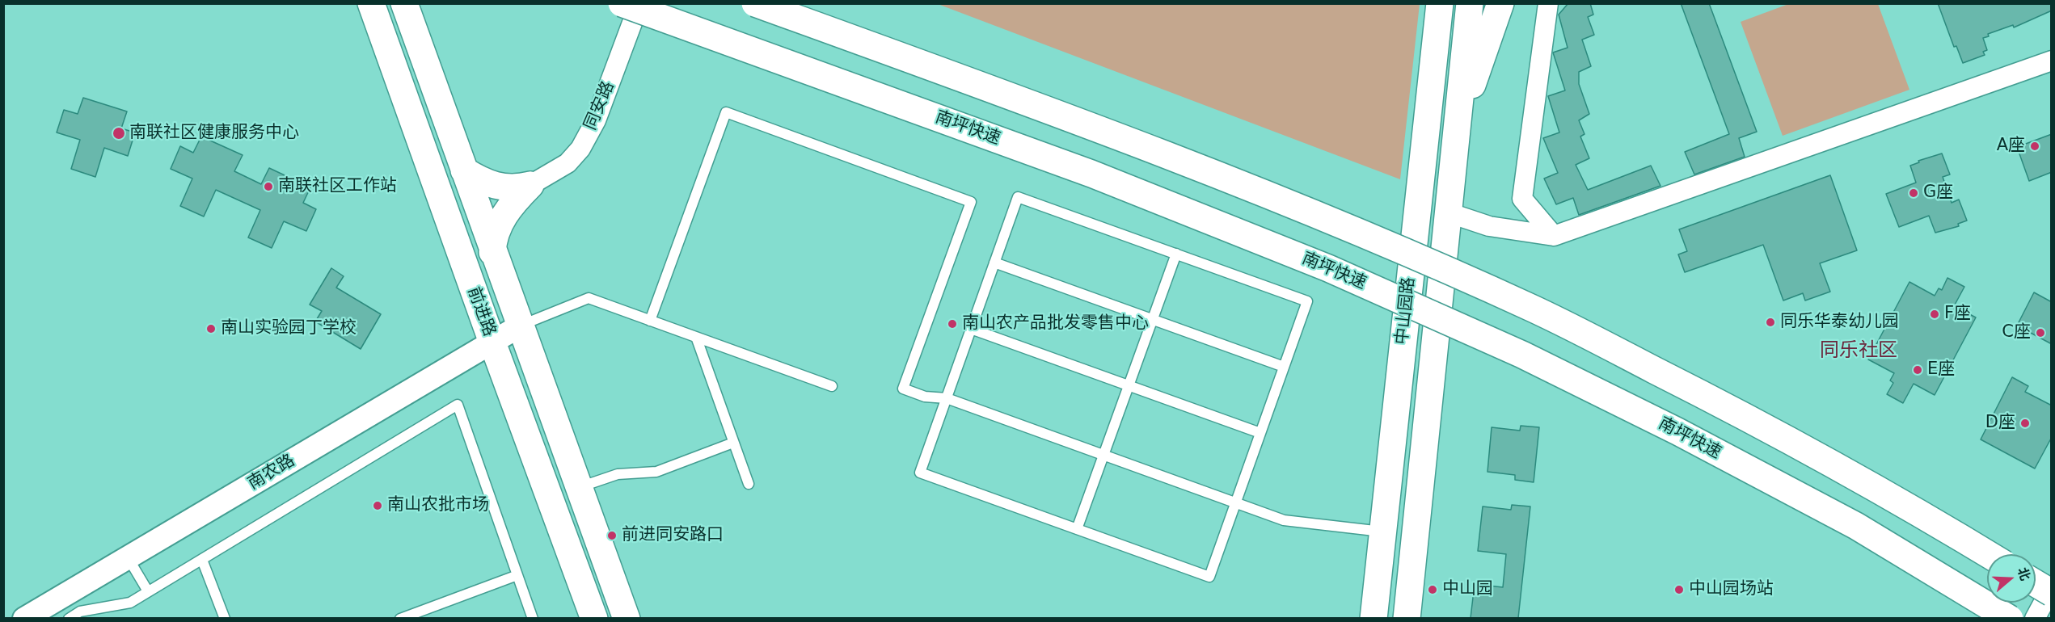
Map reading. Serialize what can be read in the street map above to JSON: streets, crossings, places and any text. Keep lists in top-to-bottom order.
{
  "streets": {
    "main road": ["南坪快速", "中山园路", "前进路"],
    "street": ["同安路", "南农路"]
  },
  "crossings": [
    ["前进路", "南农路"]
  ],
  "districts": ["同乐社区"],
  "places": [
    "南联社区健康服务中心",
    "A座",
    "南联社区工作站",
    "G座",
    "F座",
    "同乐华泰幼儿园",
    "南山农产品批发零售中心",
    "南山实验园丁学校",
    "C座",
    "E座",
    "D座",
    "南山农批市场",
    "前进同安路口",
    "中山园",
    "中山园场站"
  ],
  "north": "right"
}
